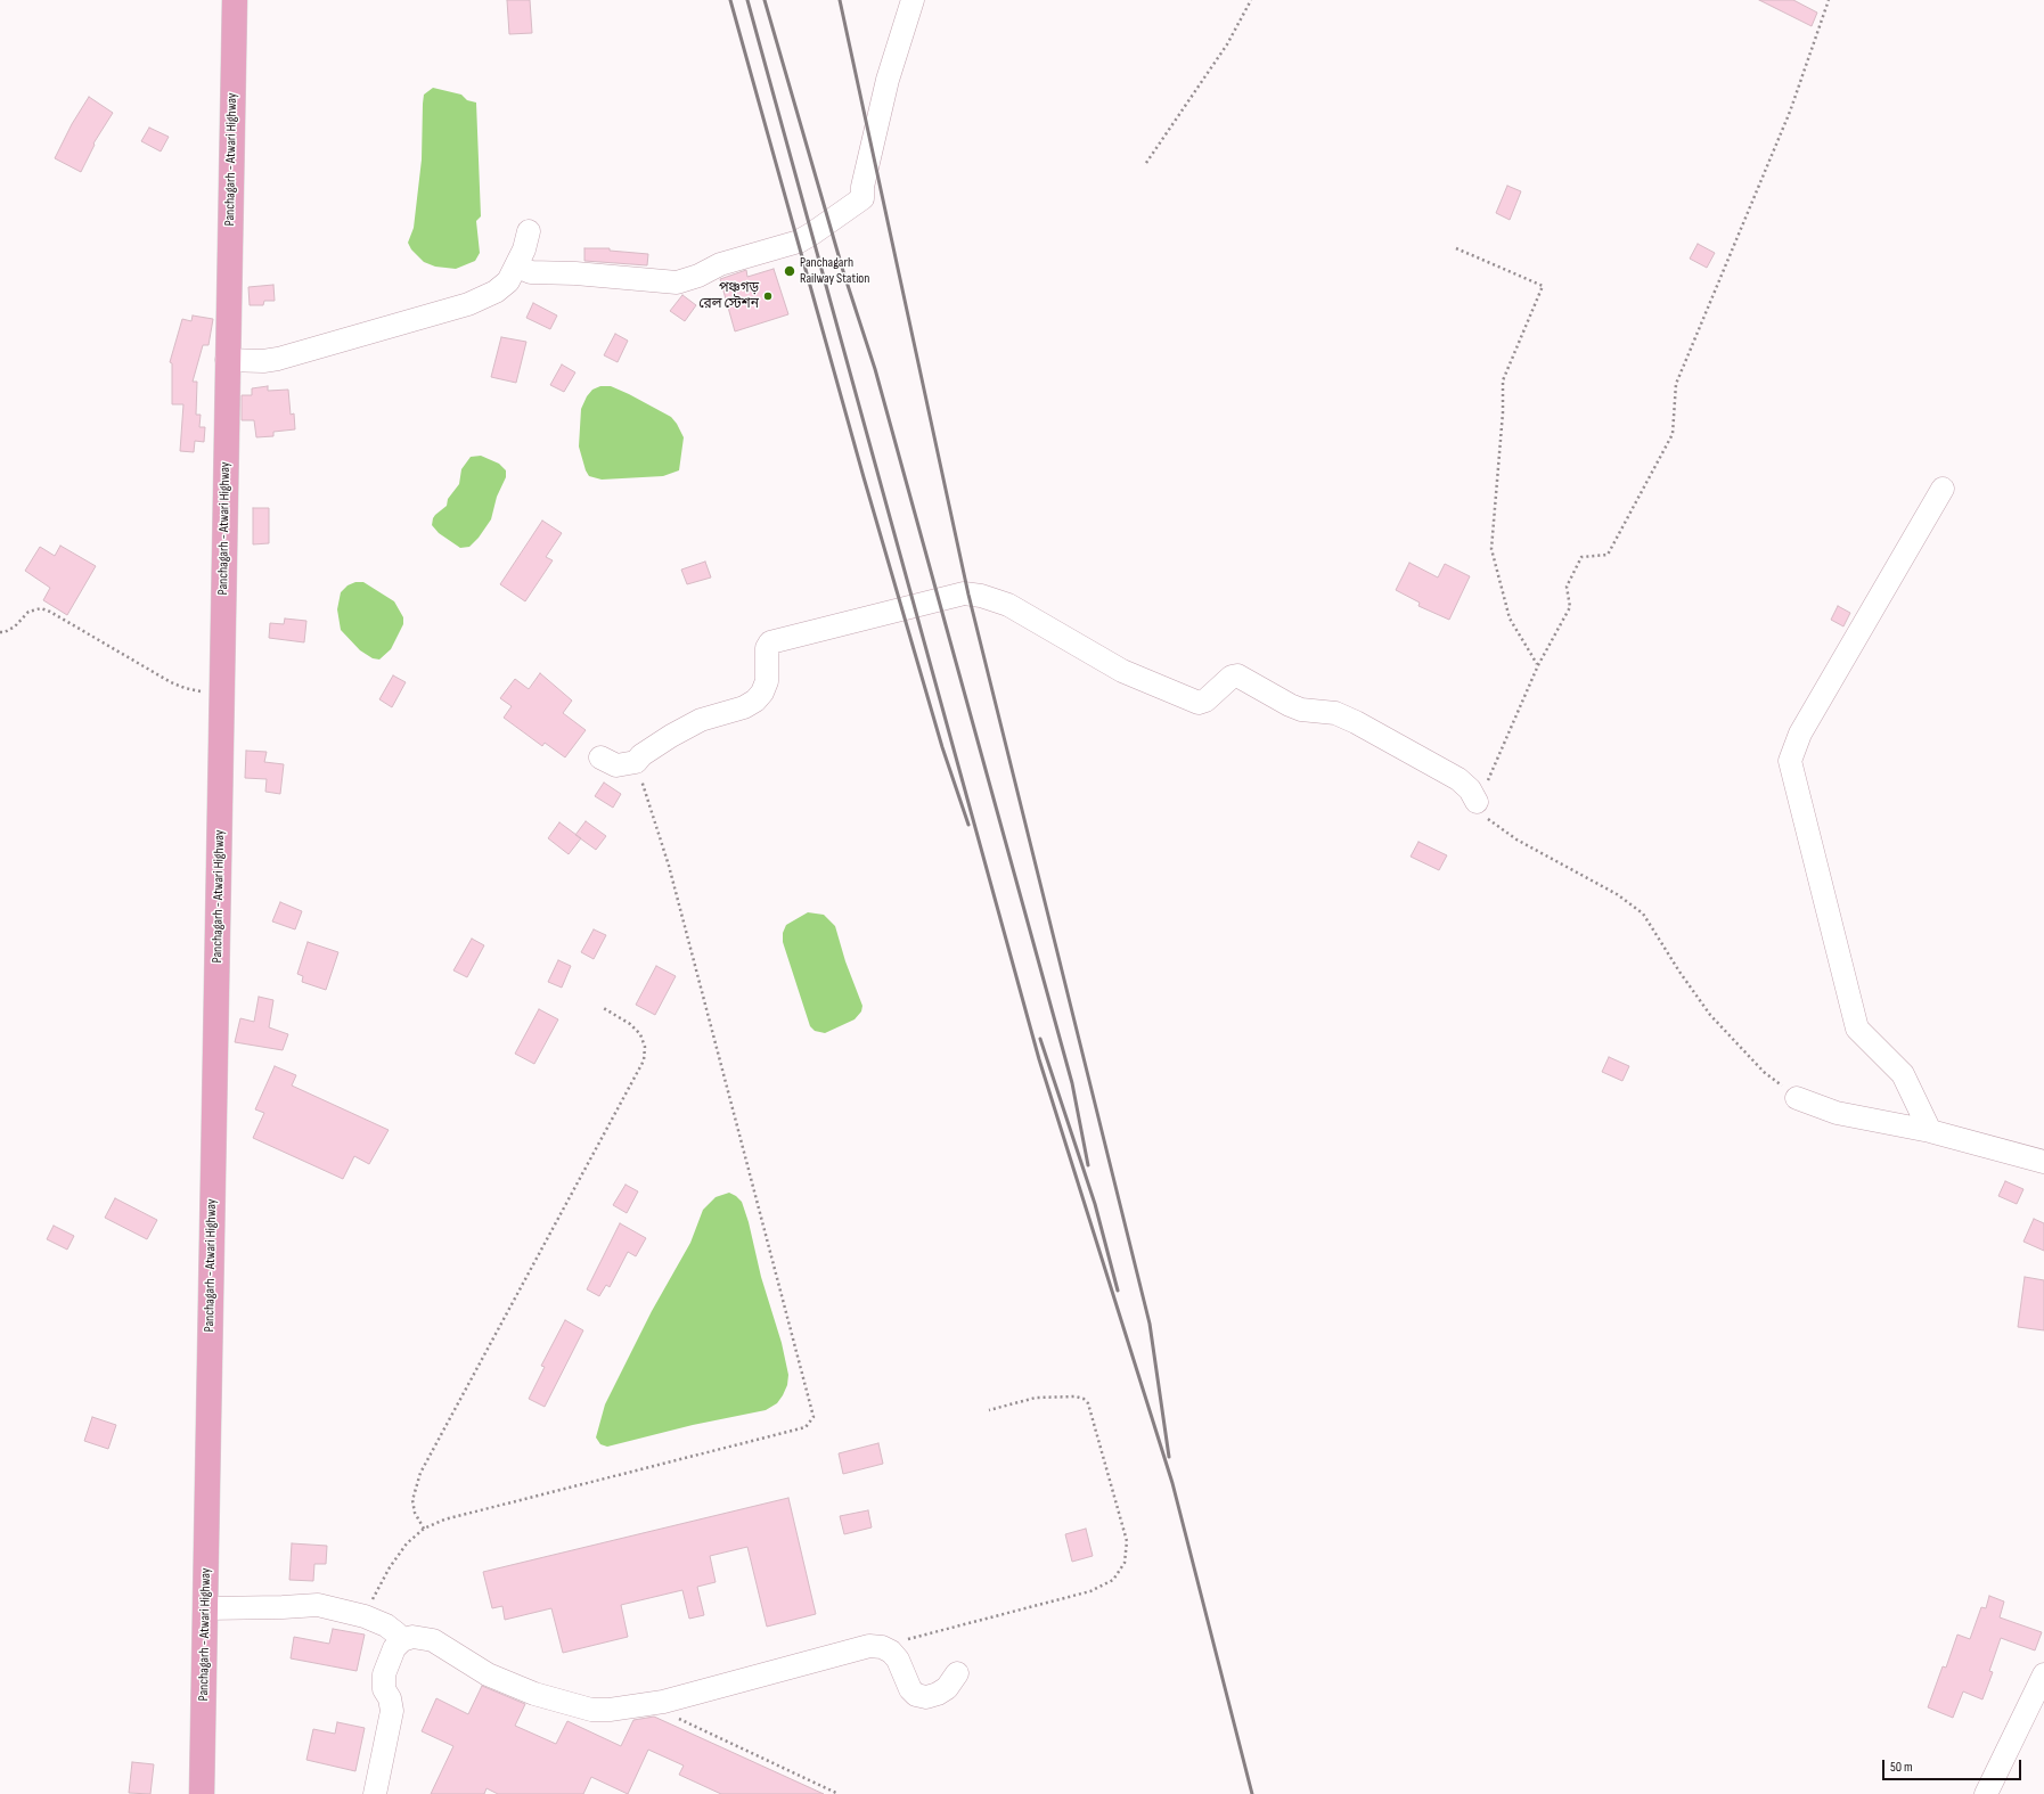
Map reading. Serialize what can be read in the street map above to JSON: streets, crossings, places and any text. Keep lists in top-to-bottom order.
{
  "streets": {
    "main road": ["Panchagarh - Atwari Highway"]
  },
  "places": ["Panchagarh Railway Station", "পঞ্চগড় রেল স্টেশন"],
  "scale_bar": "50 m"
}
